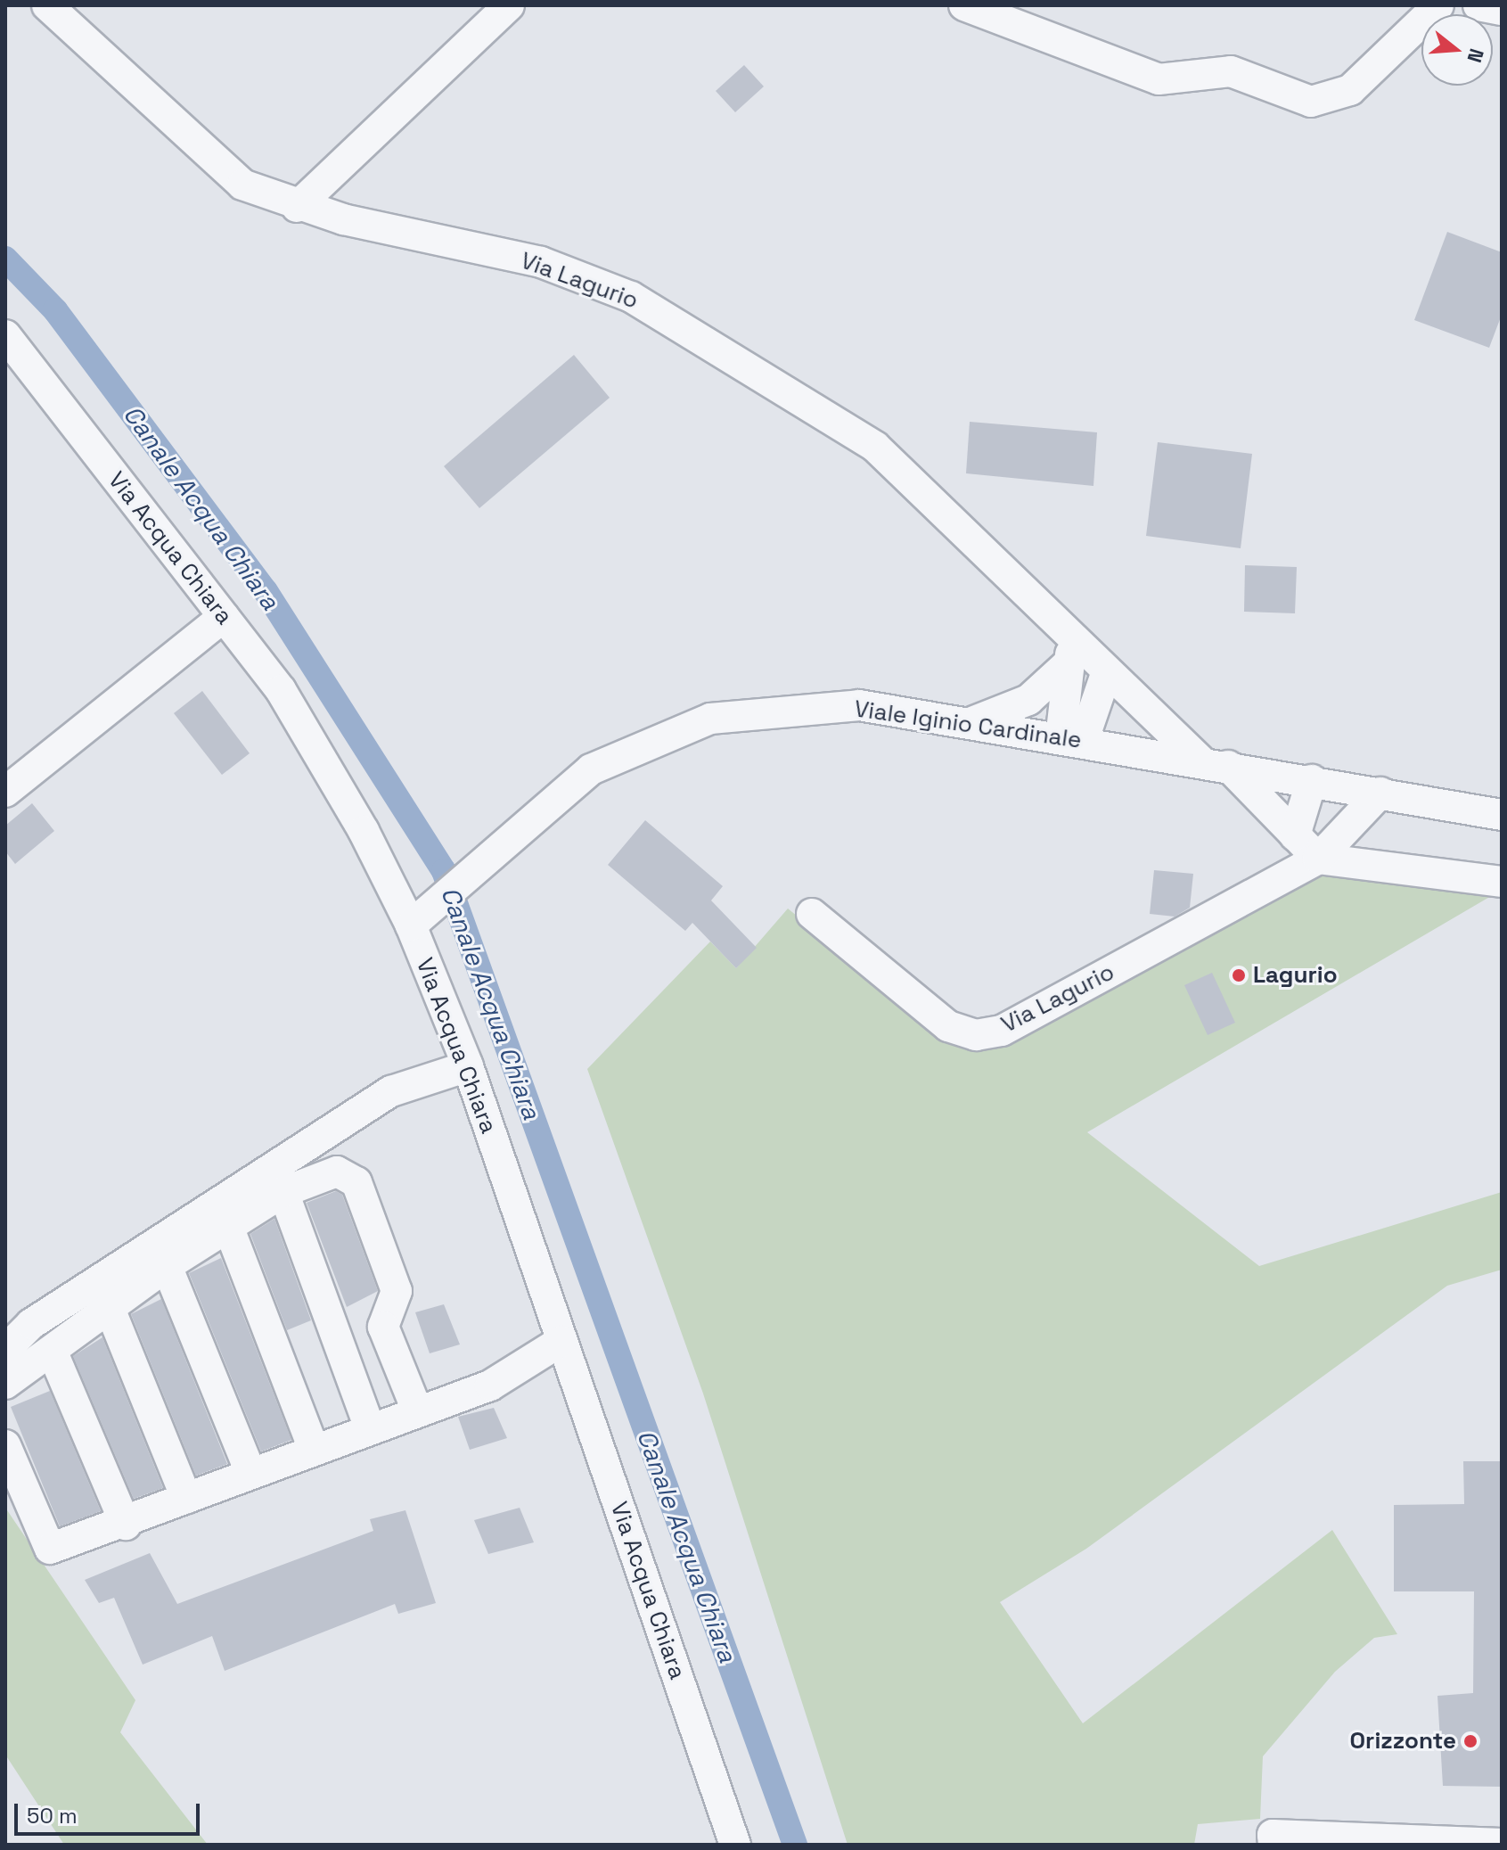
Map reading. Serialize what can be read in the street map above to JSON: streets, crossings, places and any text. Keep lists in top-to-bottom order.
{
  "streets": {
    "street": ["Via Lagurio", "Via Acqua Chiara", "Viale Iginio Cardinale"]
  },
  "crossings": [
    ["Via Lagurio", "Viale Iginio Cardinale"],
    ["Via Acqua Chiara", "Viale Iginio Cardinale"]
  ],
  "water": ["Canale Acqua Chiara"],
  "places": ["Lagurio", "Orizzonte"],
  "scale_bar": "50 m",
  "north": "right"
}
